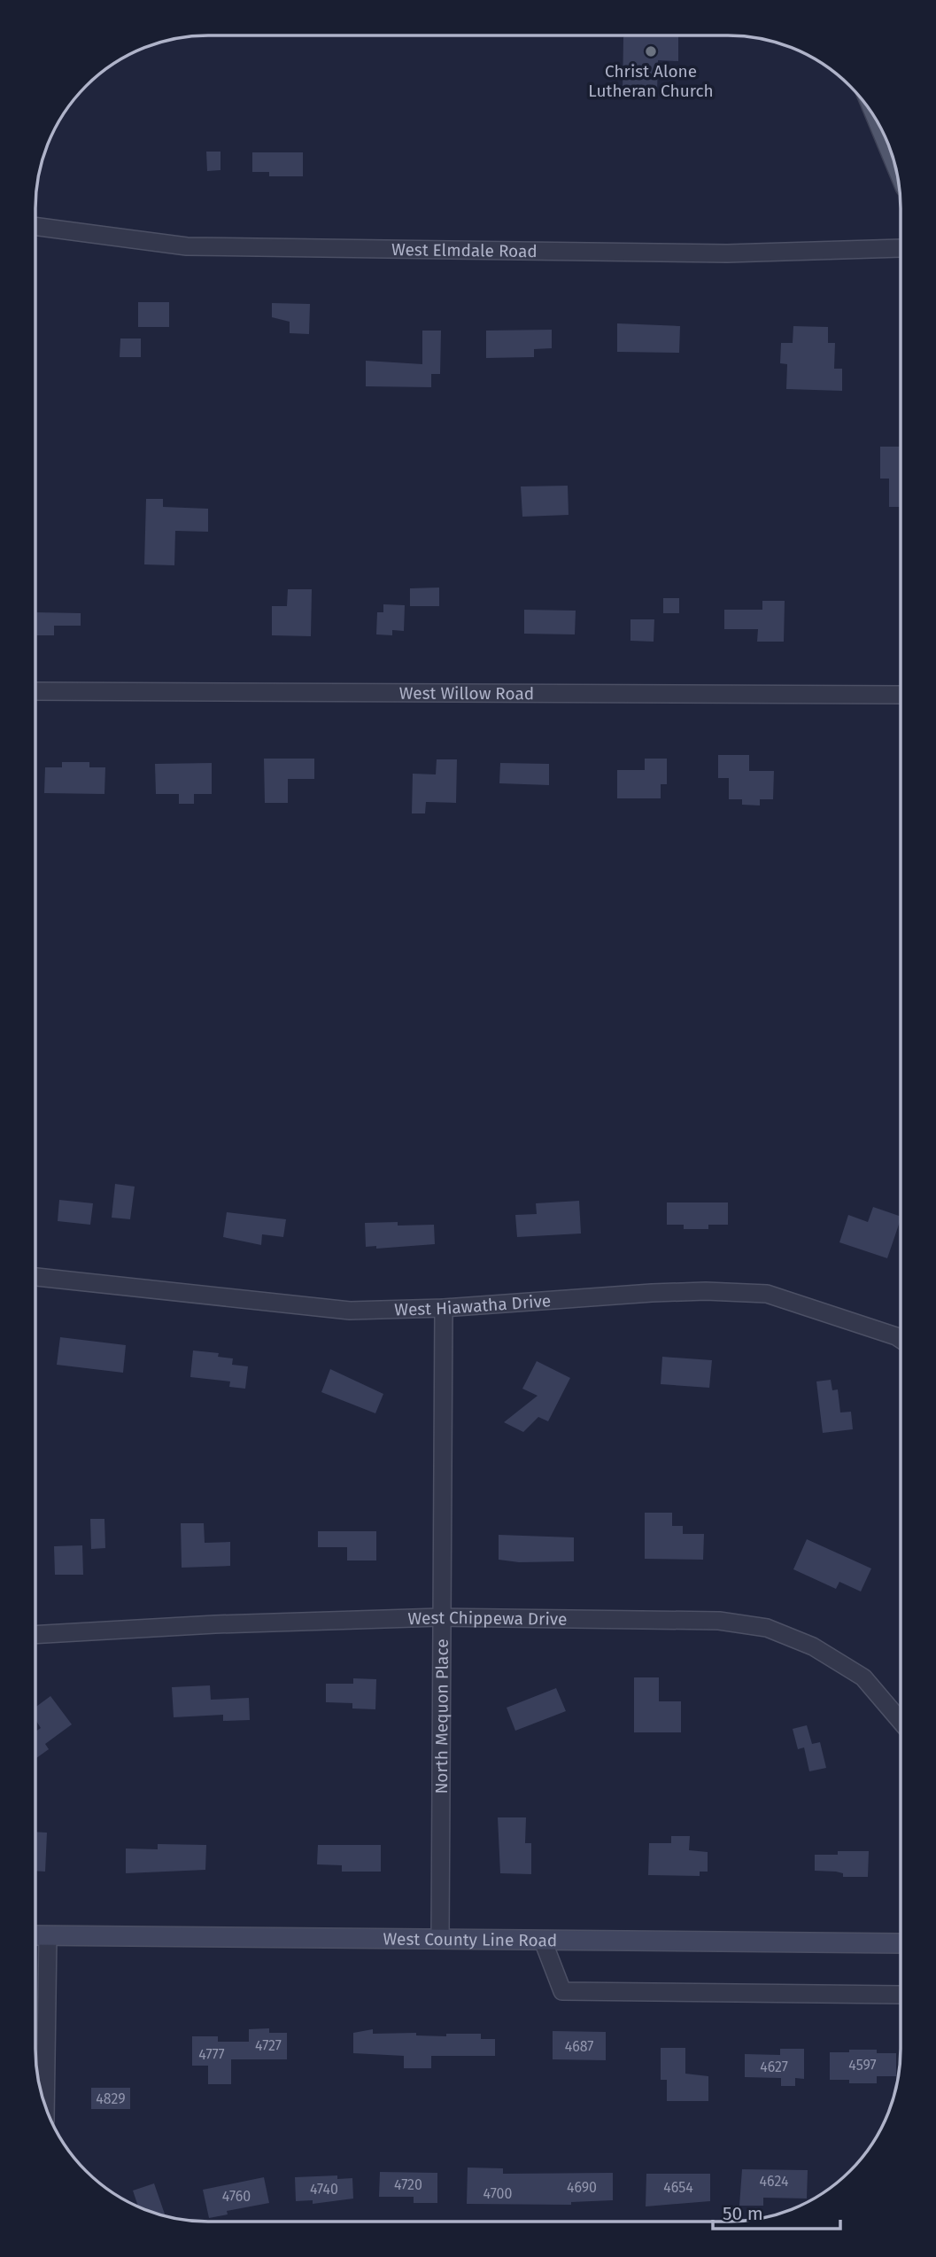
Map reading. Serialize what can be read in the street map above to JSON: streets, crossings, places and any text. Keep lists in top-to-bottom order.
{
  "streets": {
    "street": [
      "West Elmdale Road",
      "West Willow Road",
      "West Hiawatha Drive",
      "West Chippewa Drive",
      "North Mequon Place",
      "West County Line Road"
    ]
  },
  "crossings": [
    ["West Hiawatha Drive", "North Mequon Place"],
    ["West Chippewa Drive", "North Mequon Place"],
    ["North Mequon Place", "West County Line Road"]
  ],
  "places": ["Christ Alone Lutheran Church"],
  "house_numbers": [
    "4727",
    "4687",
    "4777",
    "4597",
    "4627",
    "4829",
    "4624",
    "4720",
    "4690",
    "4654",
    "4740",
    "4700",
    "4760"
  ],
  "scale_bar": "50 m"
}
